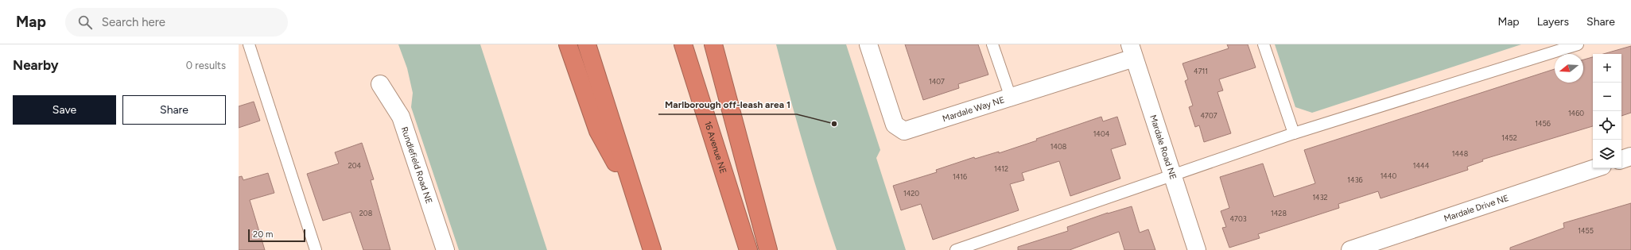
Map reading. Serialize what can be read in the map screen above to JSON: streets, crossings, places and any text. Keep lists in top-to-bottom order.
{
  "streets": {
    "highway": ["16 Avenue NE"],
    "street": [
      "Mardale Way NE",
      "Mardale Road NE",
      "Rundlefield Road NE",
      "Mardale Drive NE"
    ]
  },
  "crossings": [
    ["Mardale Way NE", "Mardale Road NE"]
  ],
  "places": ["Marlborough off-leash area 1"],
  "house_numbers": [
    "4711",
    "1407",
    "1460",
    "4707",
    "1456",
    "1404",
    "1452",
    "1408",
    "1448",
    "204",
    "1444",
    "1412",
    "1440",
    "1416",
    "1436",
    "1420",
    "1432",
    "208",
    "1428",
    "4703",
    "1455"
  ],
  "scale_bar": "20 m",
  "north": "left",
  "page": {
    "header": "Map",
    "search": "Search here",
    "nav": ["Map", "Layers", "Share"],
    "heading": ["Nearby", "0 results"],
    "map_buttons": ["+", "−"],
    "buttons": ["Save", "Share"],
    "scale": "20 m"
  }
}
